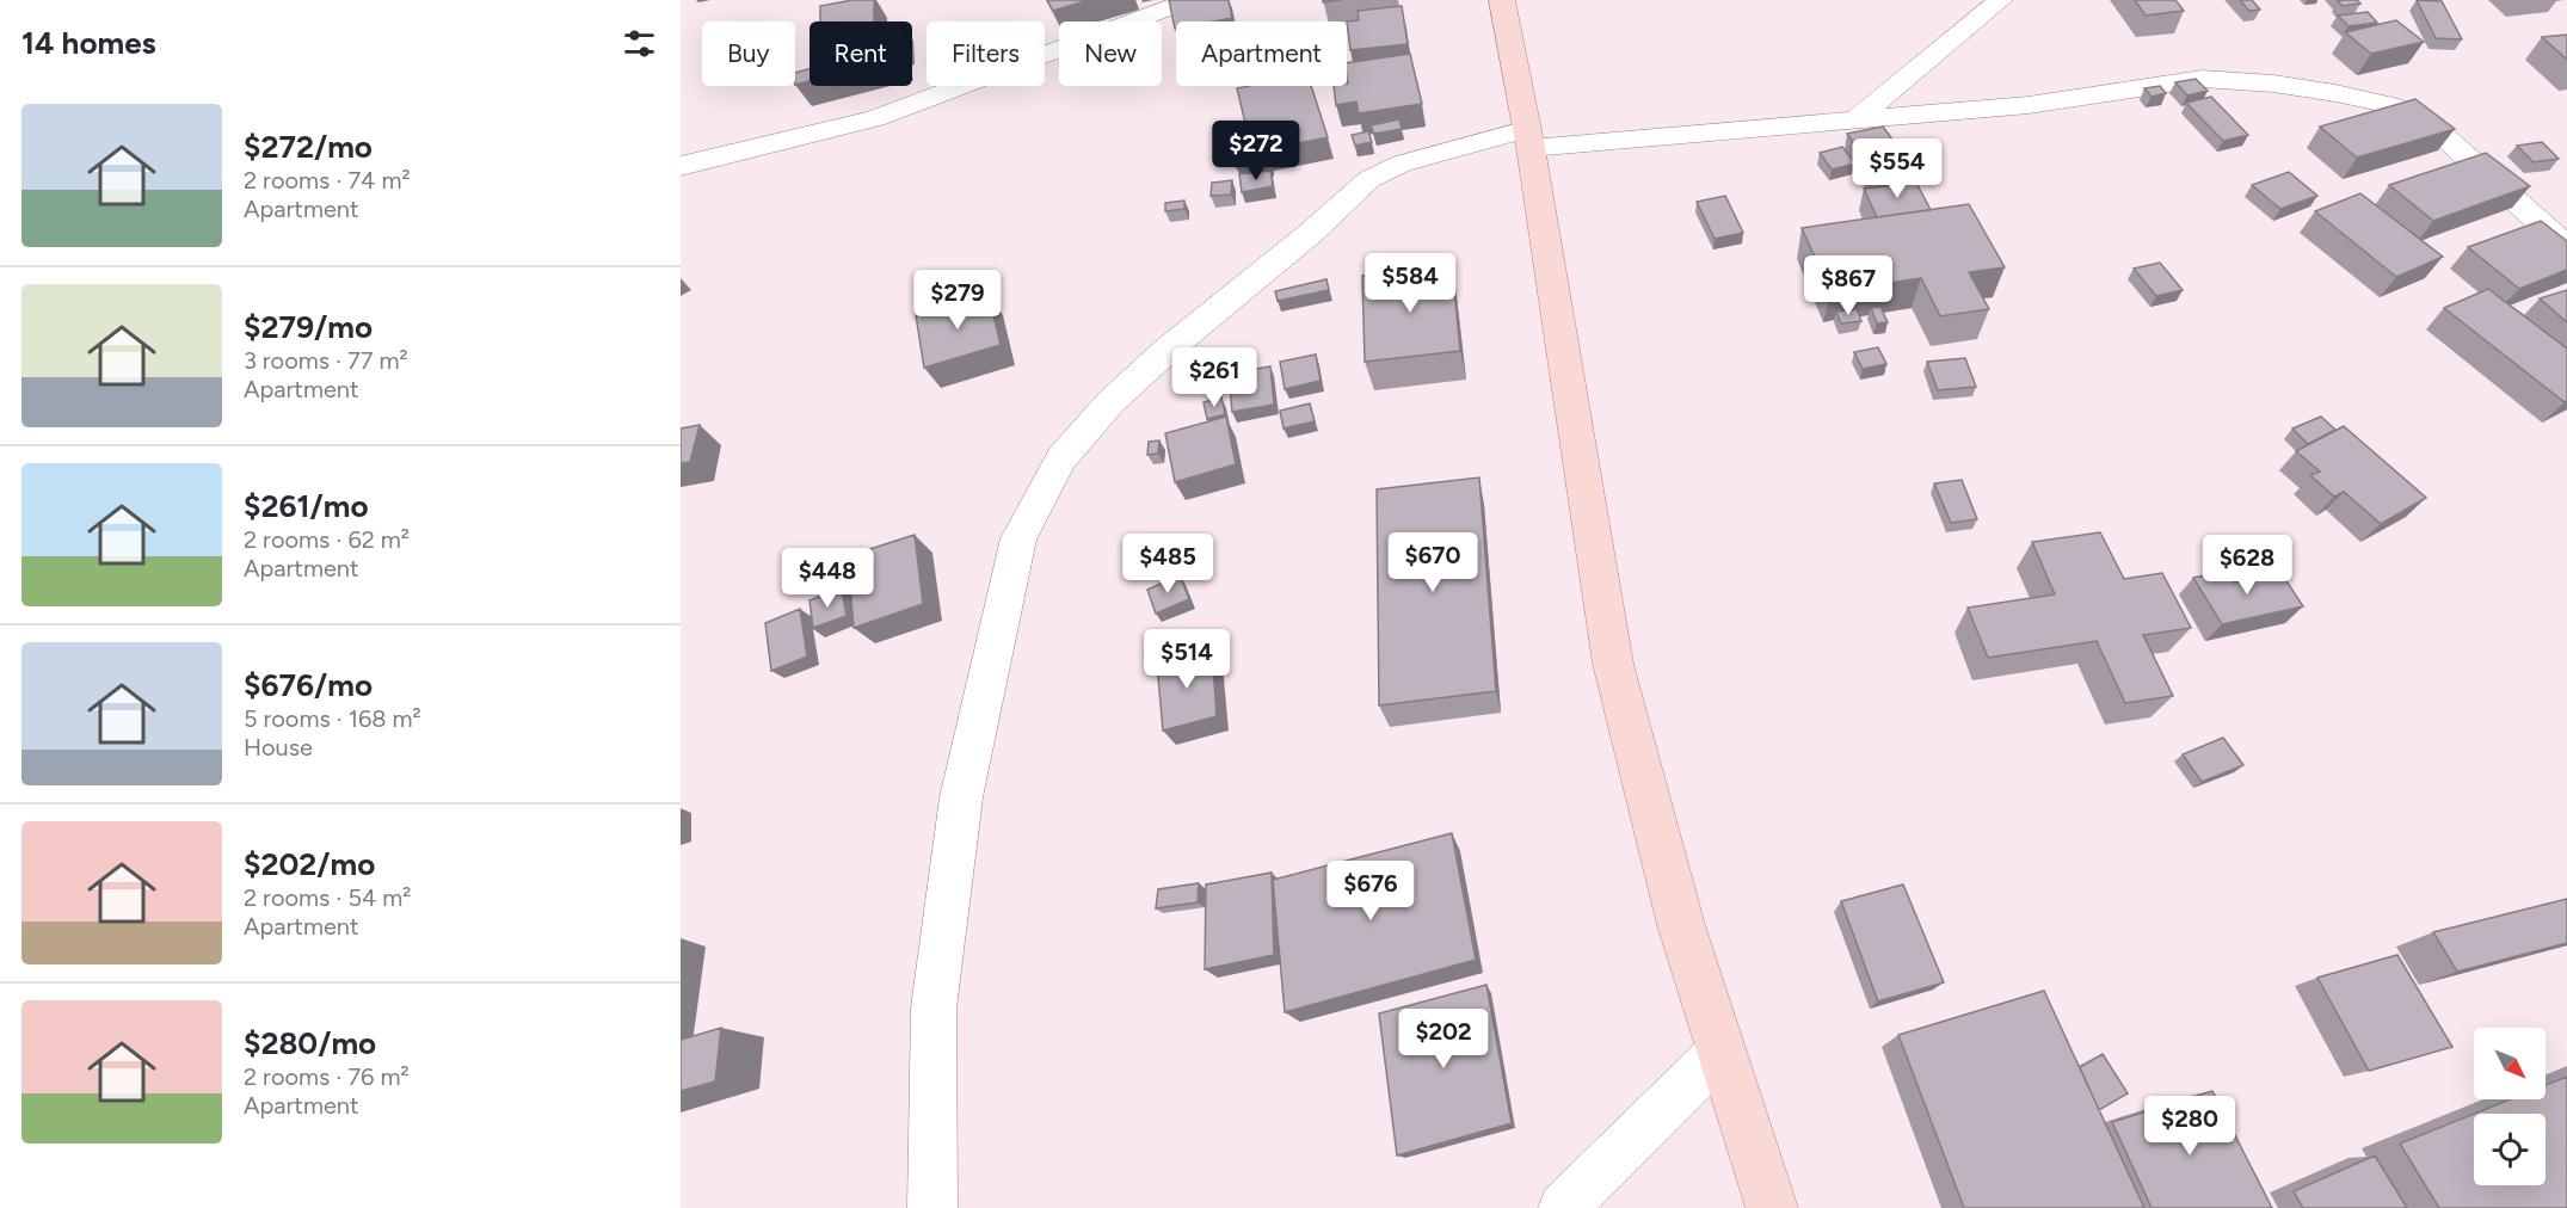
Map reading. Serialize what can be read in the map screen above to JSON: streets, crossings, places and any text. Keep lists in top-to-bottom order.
{
  "north": "bottom right",
  "page": {
    "heading": "14 homes",
    "chip": [
      "Buy",
      "Rent",
      "Filters",
      "New",
      "Apartment"
    ],
    "list": [
      {
        "name": "$272/mo",
        "note": "2 rooms · 74 m² · Apartment"
      },
      {
        "name": "$279/mo",
        "note": "3 rooms · 77 m² · Apartment"
      },
      {
        "name": "$261/mo",
        "note": "2 rooms · 62 m² · Apartment"
      },
      {
        "name": "$676/mo",
        "note": "5 rooms · 168 m² · House"
      },
      {
        "name": "$202/mo",
        "note": "2 rooms · 54 m² · Apartment"
      },
      {
        "name": "$280/mo",
        "note": "2 rooms · 76 m² · Apartment"
      }
    ],
    "price": [
      "$272",
      "$554",
      "$584",
      "$867",
      "$279",
      "$261",
      "$670",
      "$485",
      "$628",
      "$448",
      "$514",
      "$676",
      "$202",
      "$280"
    ]
  }
}
